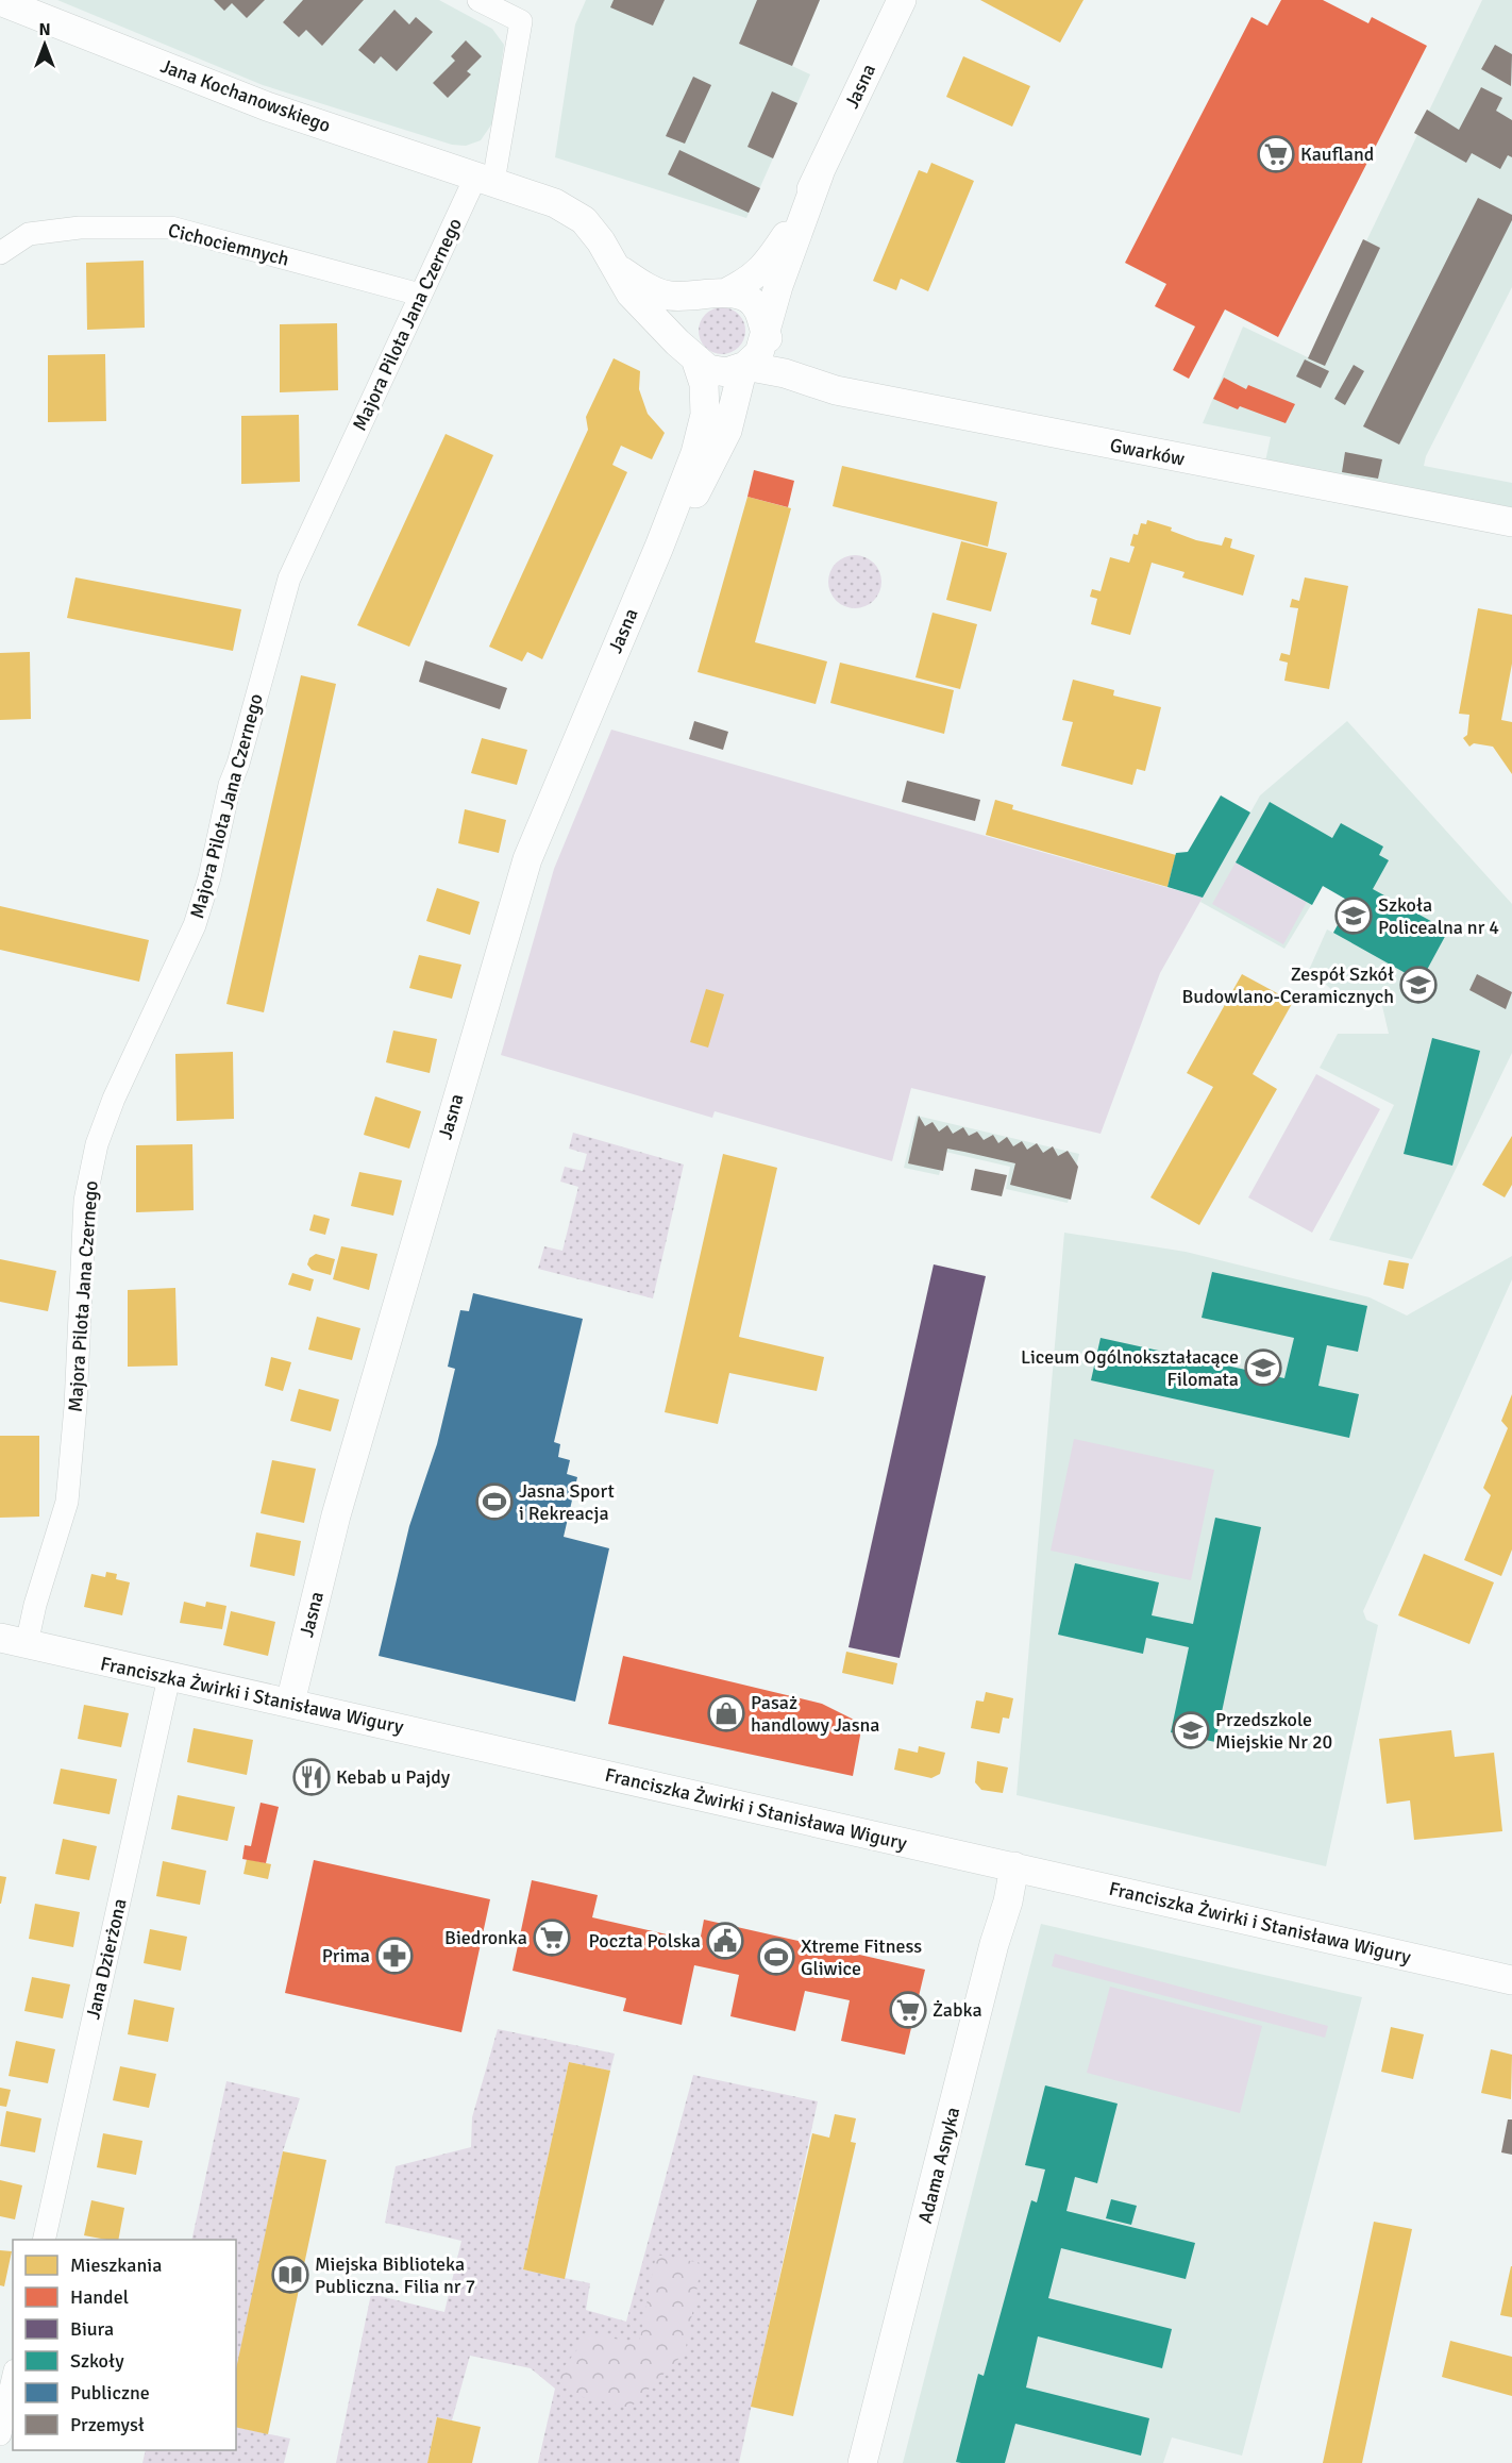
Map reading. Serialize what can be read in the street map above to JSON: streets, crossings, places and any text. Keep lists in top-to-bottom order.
{
  "streets": {
    "street": [
      "Jasna",
      "Jana Kochanowskiego",
      "Cichociemnych",
      "Majora Pilota Jana Czernego",
      "Gwarków",
      "Franciszka Żwirki i Stanisława Wigury",
      "Jana Dzierżona",
      "Adama Asnyka"
    ]
  },
  "crossings": [
    ["Jasna", "Jana Kochanowskiego"],
    ["Jasna", "Gwarków"],
    ["Jasna", "Franciszka Żwirki i Stanisława Wigury"],
    ["Jana Kochanowskiego", "Majora Pilota Jana Czernego"],
    ["Jana Kochanowskiego", "Gwarków"],
    ["Cichociemnych", "Majora Pilota Jana Czernego"],
    ["Majora Pilota Jana Czernego", "Franciszka Żwirki i Stanisława Wigury"],
    ["Franciszka Żwirki i Stanisława Wigury", "Jana Dzierżona"],
    ["Franciszka Żwirki i Stanisława Wigury", "Adama Asnyka"]
  ],
  "places": {
    "supermarket": ["Kaufland", "Biedronka", "Żabka"],
    "school or university": [
      "Szkoła Policealna nr 4",
      "Zespół Szkół Budowlano-Ceramicznych",
      "Liceum Ogólnokształacące Filomata",
      "Przedszkole Miejskie Nr 20"
    ],
    "sports": ["Jasna Sport i Rekreacja", "Xtreme Fitness Gliwice"],
    "shop": ["Pasaż handlowy Jasna"],
    "restaurant": ["Kebab u Pajdy"],
    "public building": ["Poczta Polska"],
    "pharmacy": ["Prima"],
    "library": ["Miejska Biblioteka Publiczna. Filia nr 7"]
  },
  "legend": [
    "Mieszkania",
    "Handel",
    "Biura",
    "Szkoły",
    "Publiczne",
    "Przemysł"
  ],
  "north": "top"
}
